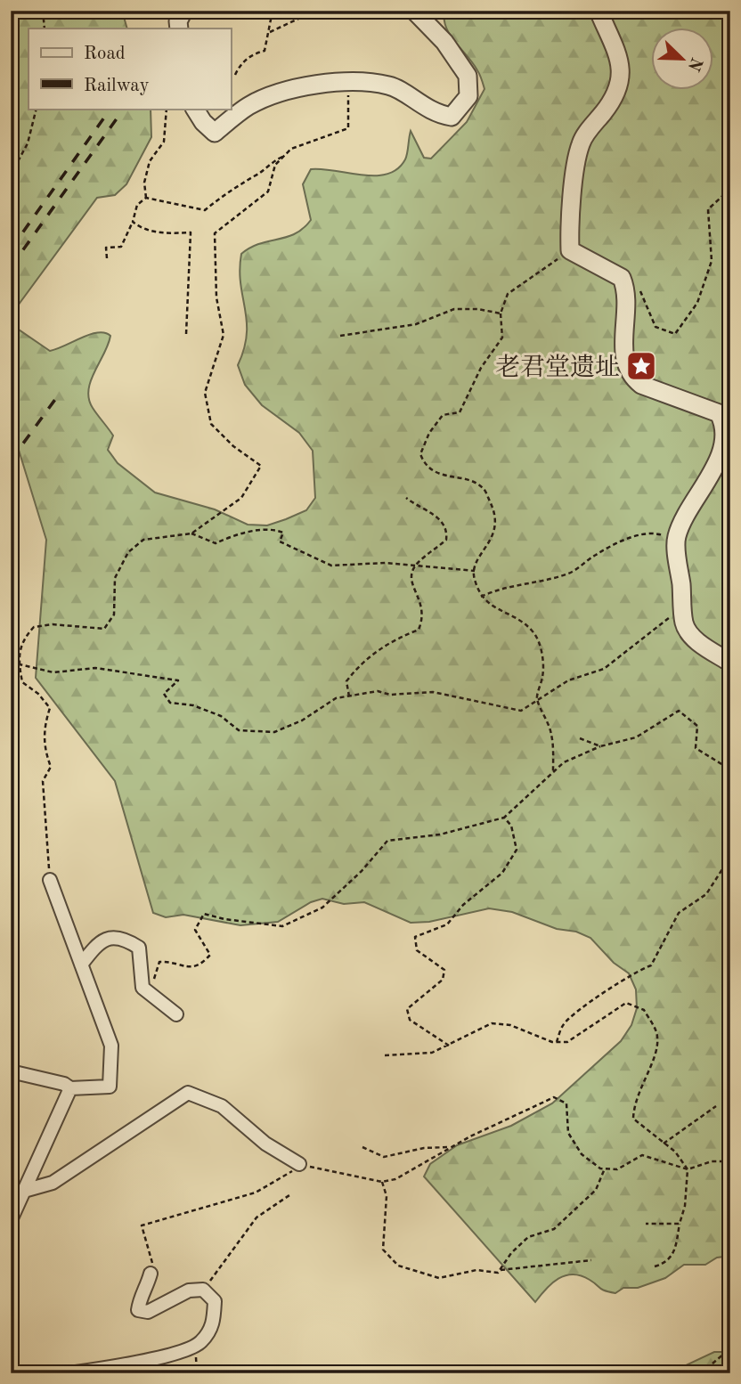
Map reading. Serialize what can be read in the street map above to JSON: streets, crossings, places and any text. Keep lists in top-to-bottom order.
{
  "places": {
    "place": ["老君堂遗址"]
  },
  "legend": ["Road", "Railway"],
  "north": "bottom right"
}
